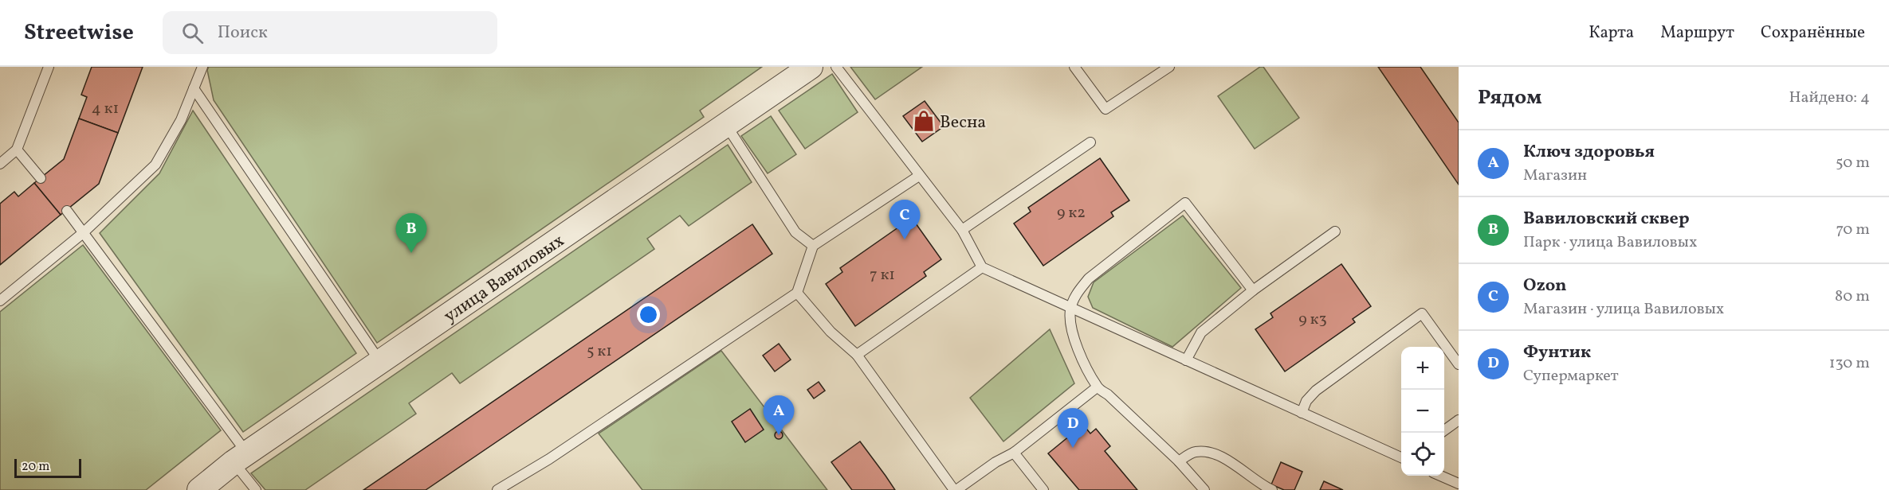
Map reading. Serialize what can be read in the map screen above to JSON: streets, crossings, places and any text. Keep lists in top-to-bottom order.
{
  "streets": {
    "street": ["улица Вавиловых"]
  },
  "places": {
    "shop": ["Весна"]
  },
  "house_numbers": [
    "4 к1",
    "9 к2",
    "7 к1",
    "9 к3",
    "5 к1"
  ],
  "scale_bar": "20 m",
  "page": {
    "header": "Streetwise",
    "search": "Поиск",
    "nav": ["Карта", "Маршрут", "Сохранённые"],
    "heading": ["Рядом", "Найдено: 4"],
    "list": [
      {
        "mark": "A",
        "name": "Ключ здоровья",
        "note": "Магазин",
        "value": "50 m"
      },
      {
        "mark": "B",
        "name": "Вавиловский сквер",
        "note": "Парк · улица Вавиловых",
        "value": "70 m"
      },
      {
        "mark": "C",
        "name": "Ozon",
        "note": "Магазин · улица Вавиловых",
        "value": "80 m"
      },
      {
        "mark": "D",
        "name": "Фунтик",
        "note": "Супермаркет",
        "value": "130 m"
      }
    ],
    "pins": [
      "C",
      "B",
      "A",
      "D"
    ],
    "map_buttons": ["+", "−"],
    "scale": "20 m"
  }
}
